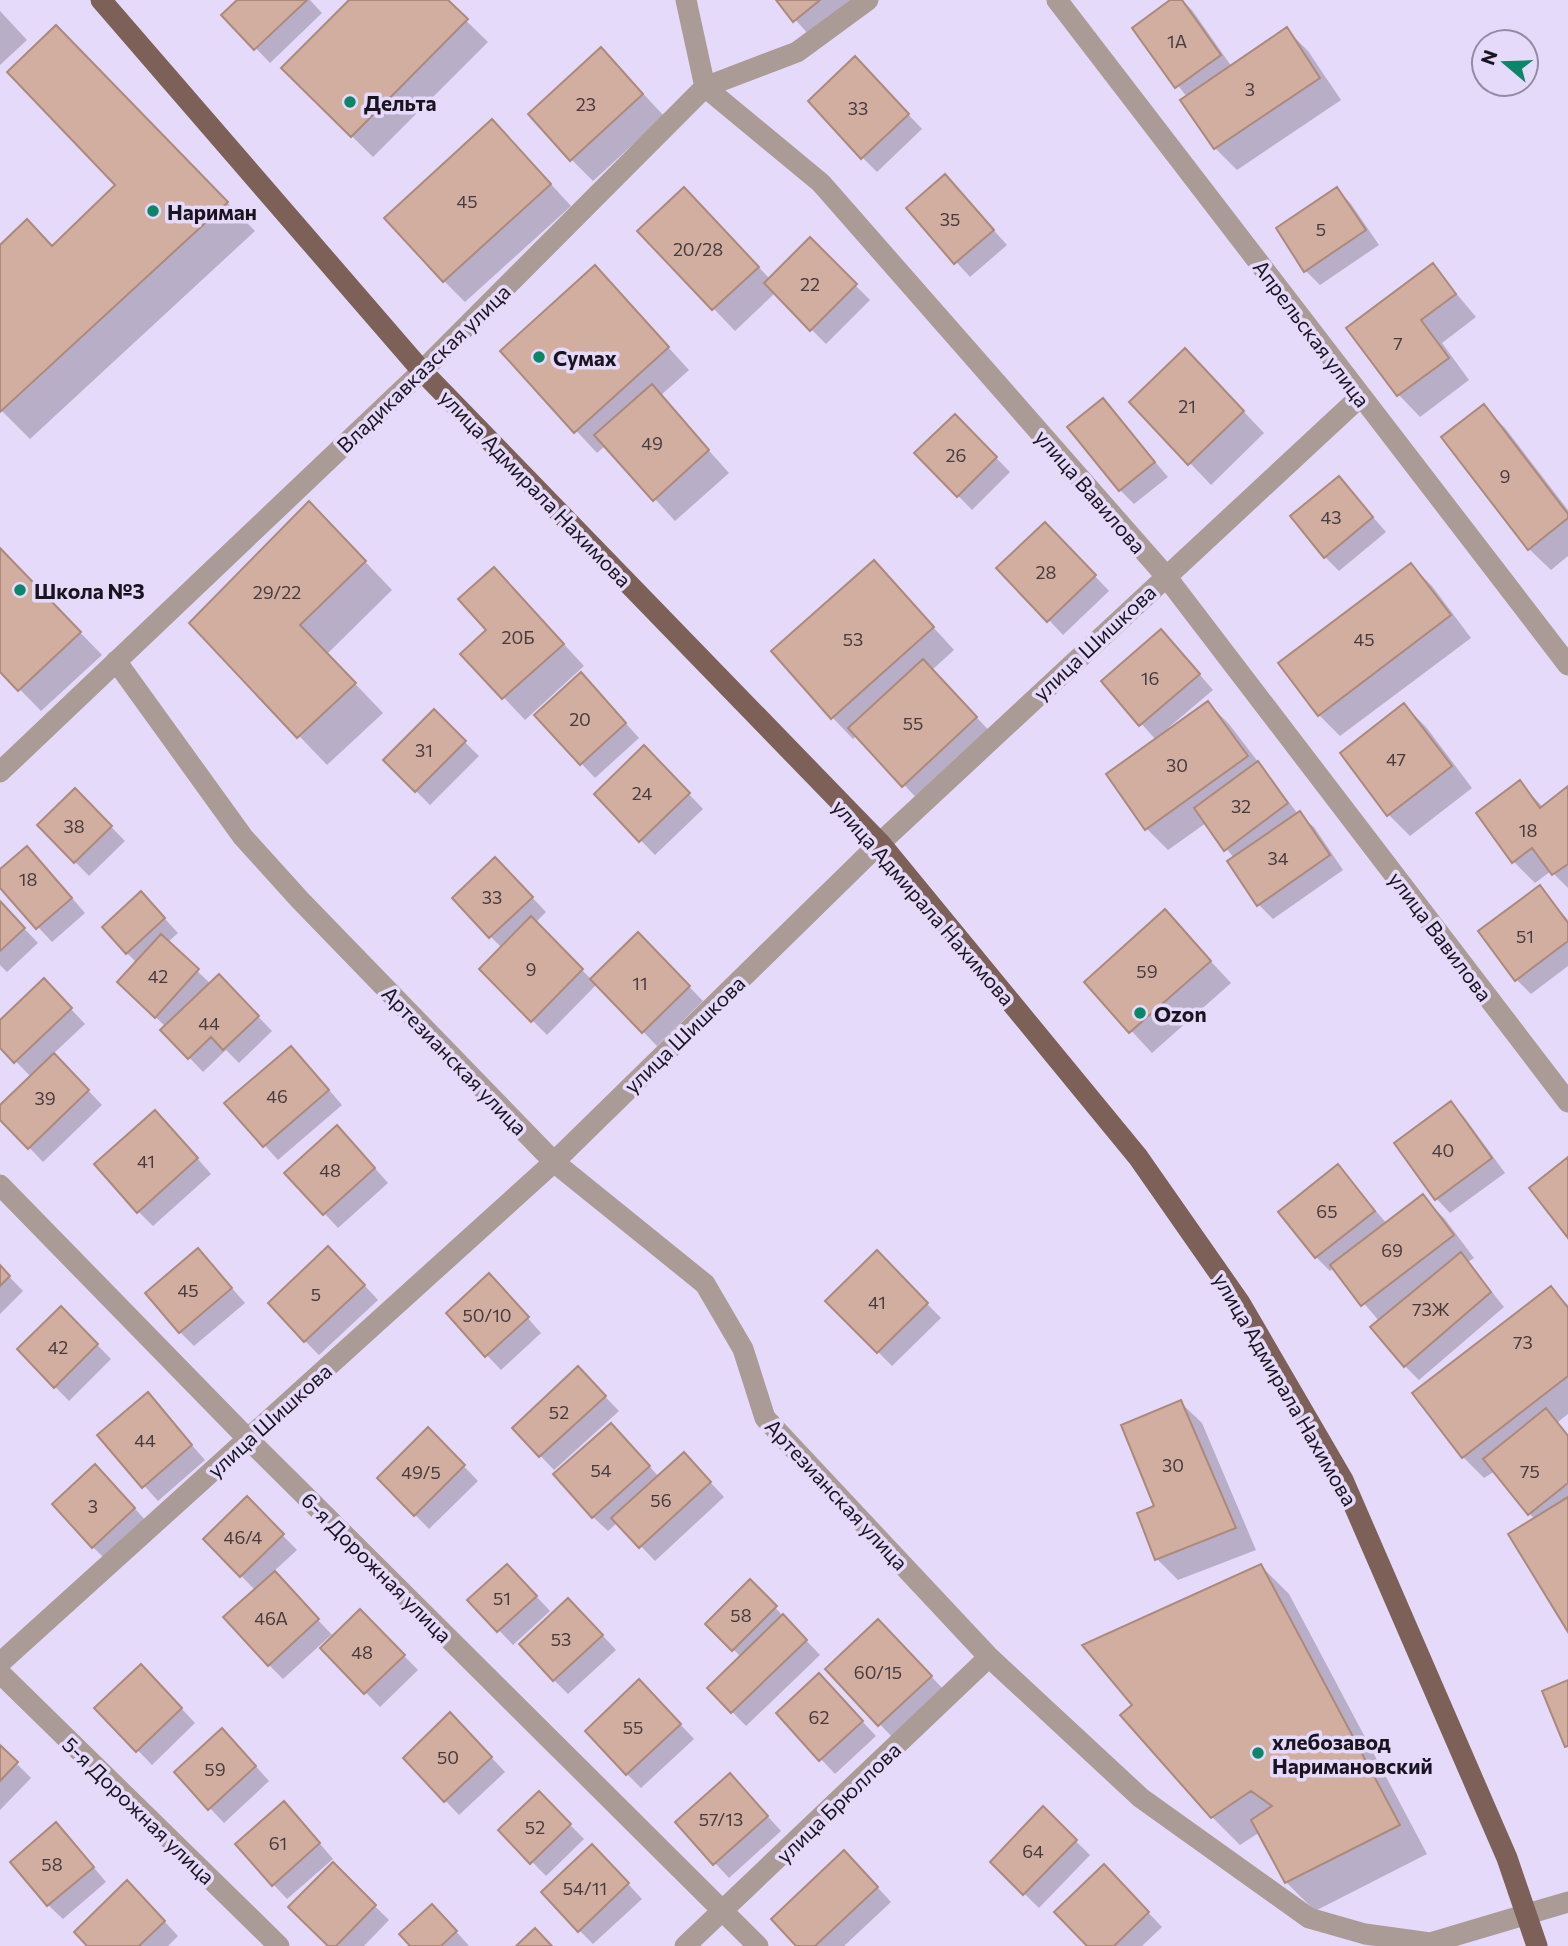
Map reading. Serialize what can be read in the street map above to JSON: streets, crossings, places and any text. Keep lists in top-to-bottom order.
{
  "streets": {
    "main road": ["улица Адмирала Нахимова"],
    "street": [
      "Апрельская улица",
      "Владикавказская улица",
      "улица Вавилова",
      "улица Шишкова",
      "Артезианская улица",
      "6-я Дорожная улица",
      "улица Брюллова",
      "5-я Дорожная улица"
    ]
  },
  "crossings": [
    ["Апрельская улица", "улица Шишкова"],
    ["Владикавказская улица", "улица Адмирала Нахимова"],
    ["Владикавказская улица", "улица Вавилова"],
    ["Владикавказская улица", "Артезианская улица"],
    ["улица Адмирала Нахимова", "улица Шишкова"],
    ["улица Адмирала Нахимова", "Артезианская улица"],
    ["улица Вавилова", "улица Шишкова"],
    ["улица Шишкова", "Артезианская улица"],
    ["улица Шишкова", "6-я Дорожная улица"],
    ["Артезианская улица", "улица Брюллова"],
    ["6-я Дорожная улица", "улица Брюллова"]
  ],
  "places": [
    "Дельта",
    "Нариман",
    "Сумах",
    "Школа №3",
    "Ozon",
    "хлебозавод Наримановский"
  ],
  "house_numbers": [
    "1А",
    "3",
    "23",
    "33",
    "45",
    "35",
    "5",
    "20/28",
    "22",
    "7",
    "21",
    "49",
    "26",
    "9",
    "43",
    "28",
    "29/22",
    "20Б",
    "53",
    "45",
    "16",
    "20",
    "55",
    "31",
    "47",
    "30",
    "24",
    "32",
    "38",
    "18",
    "34",
    "18",
    "33",
    "51",
    "9",
    "59",
    "42",
    "11",
    "44",
    "46",
    "39",
    "40",
    "41",
    "48",
    "65",
    "69",
    "45",
    "5",
    "41",
    "73Ж",
    "50/10",
    "73",
    "42",
    "52",
    "44",
    "30",
    "54",
    "75",
    "49/5",
    "56",
    "3",
    "46/4",
    "51",
    "58",
    "46А",
    "53",
    "48",
    "60/15",
    "62",
    "55",
    "50",
    "59",
    "57/13",
    "52",
    "61",
    "64",
    "58",
    "54/11"
  ],
  "north": "left"
}
